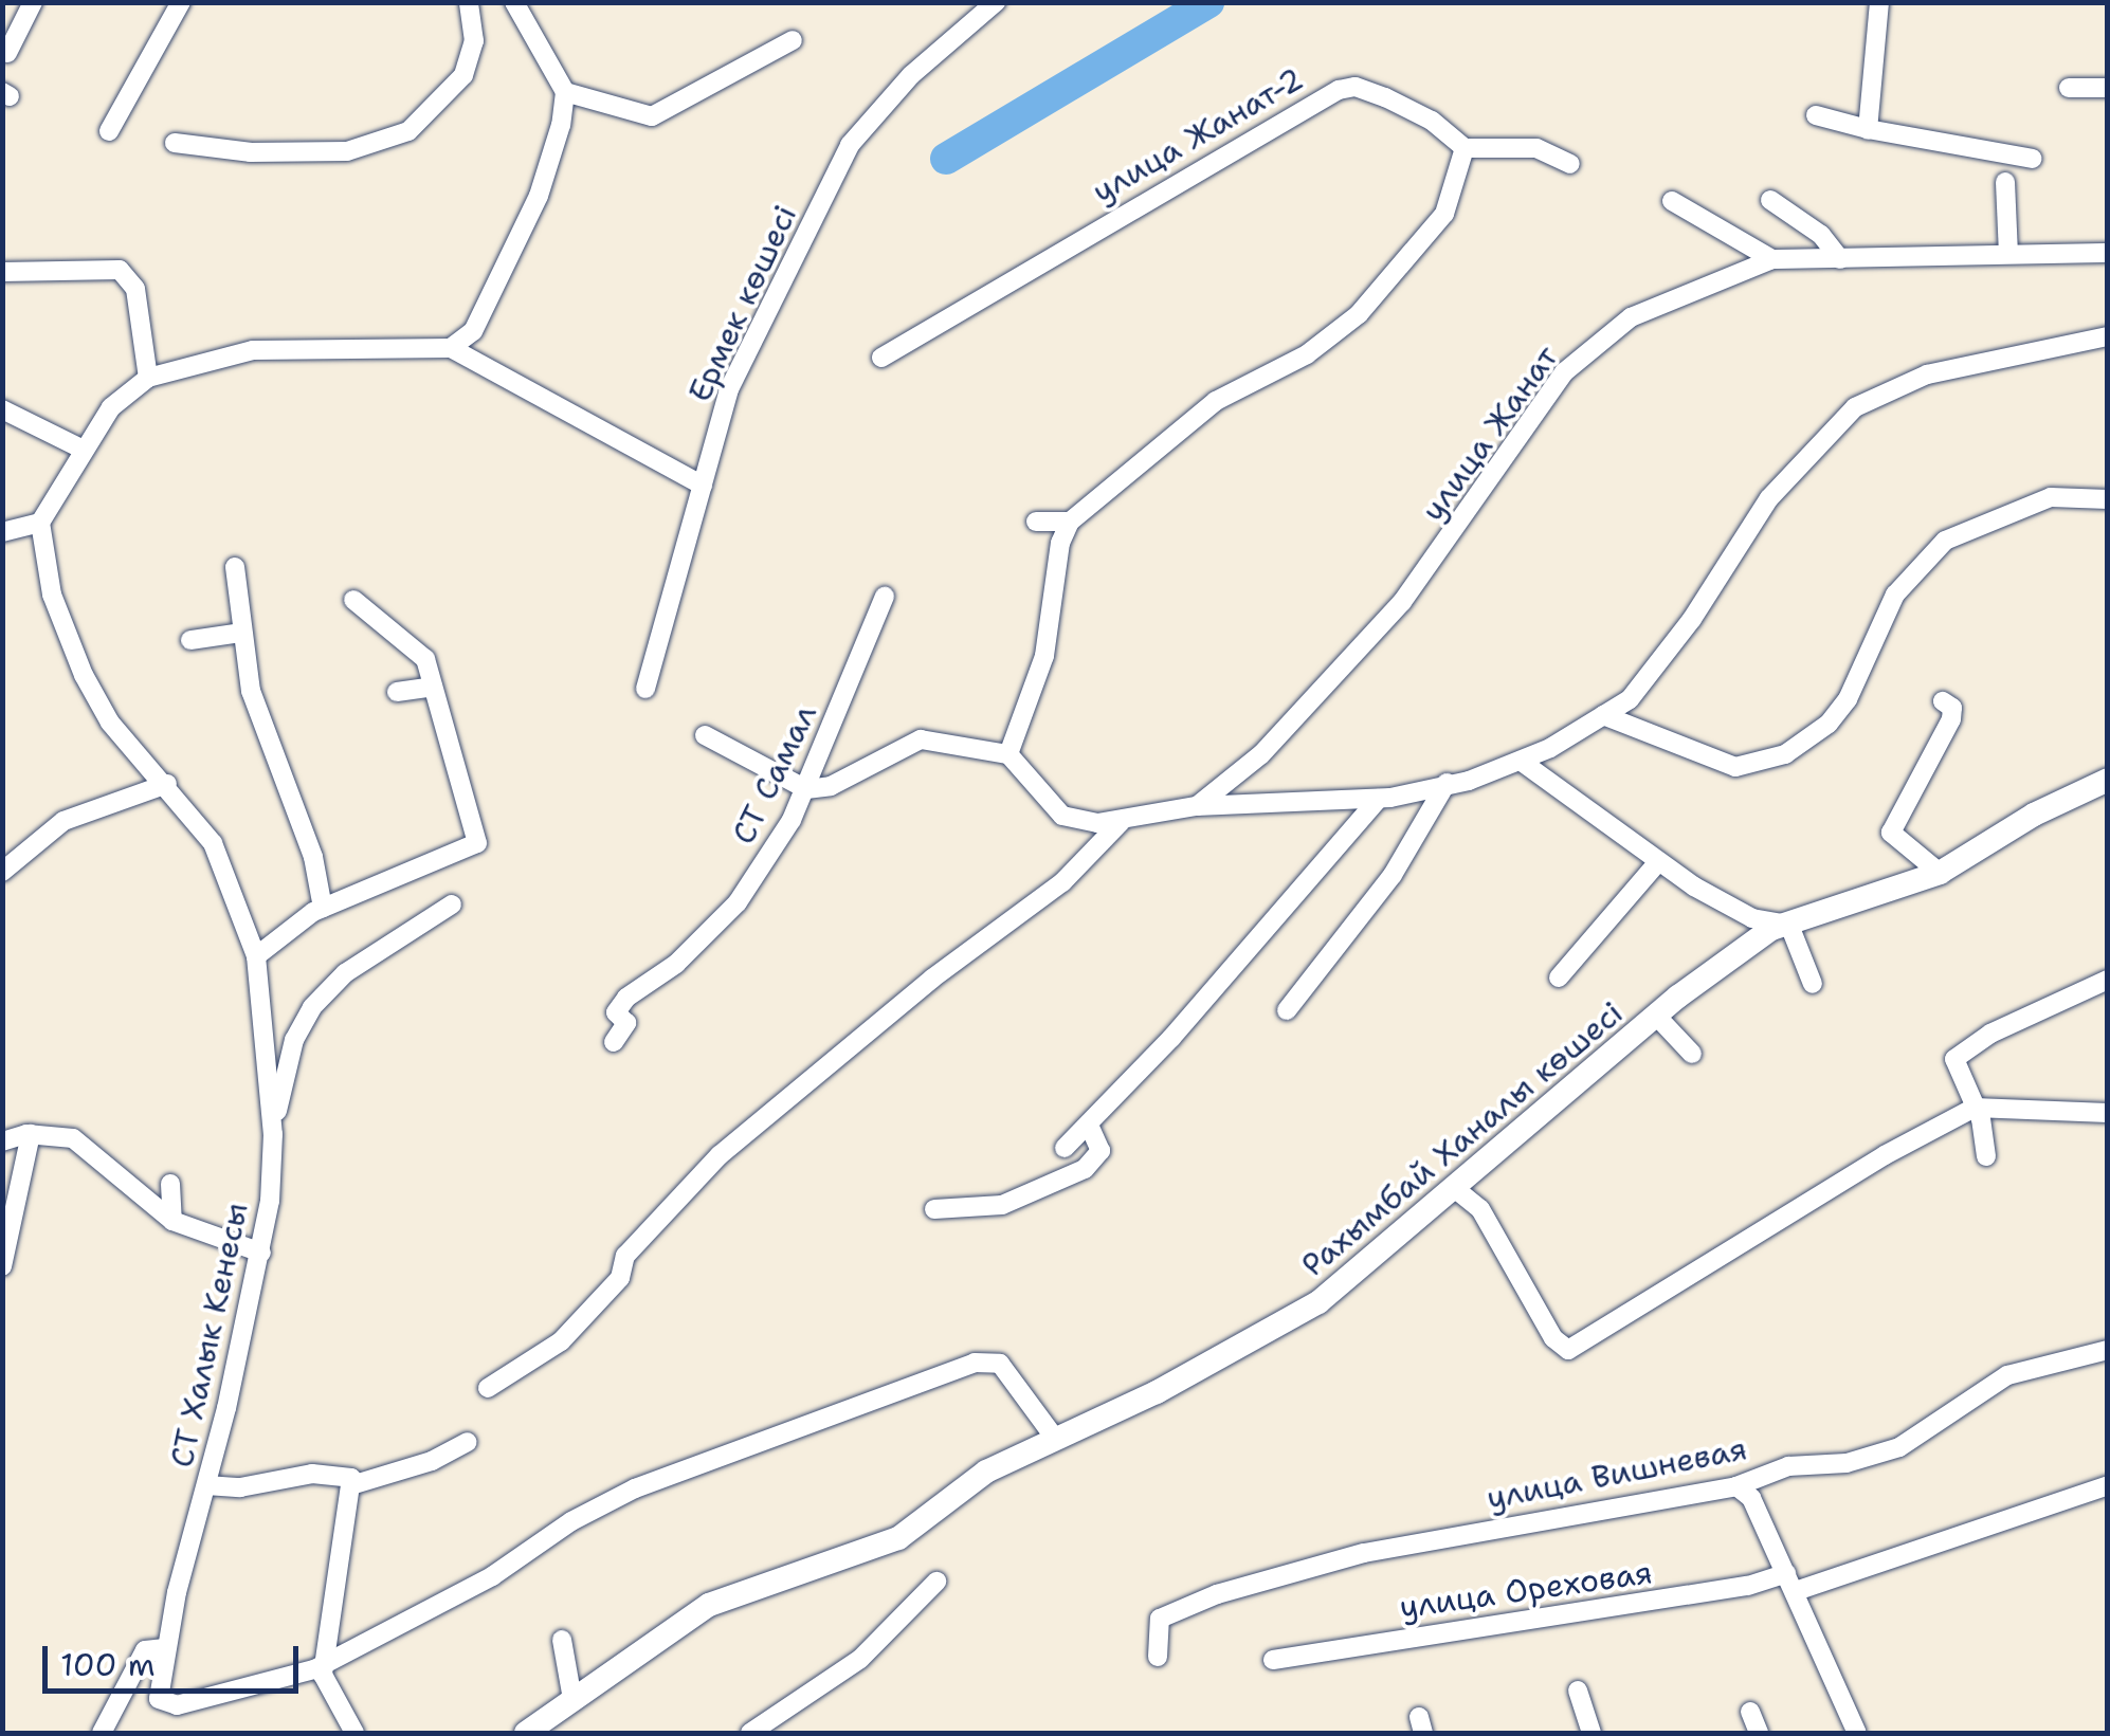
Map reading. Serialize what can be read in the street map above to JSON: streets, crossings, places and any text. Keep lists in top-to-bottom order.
{
  "streets": {
    "street": [
      "улица Жанат-2",
      "Ермек көшесі",
      "улица Жанат",
      "СТ Самал",
      "Рахымбай Ханалы көшесі",
      "СТ Халык Кенесы",
      "улица Вишневая",
      "улица Ореховая"
    ]
  },
  "scale_bar": "100 m"
}
